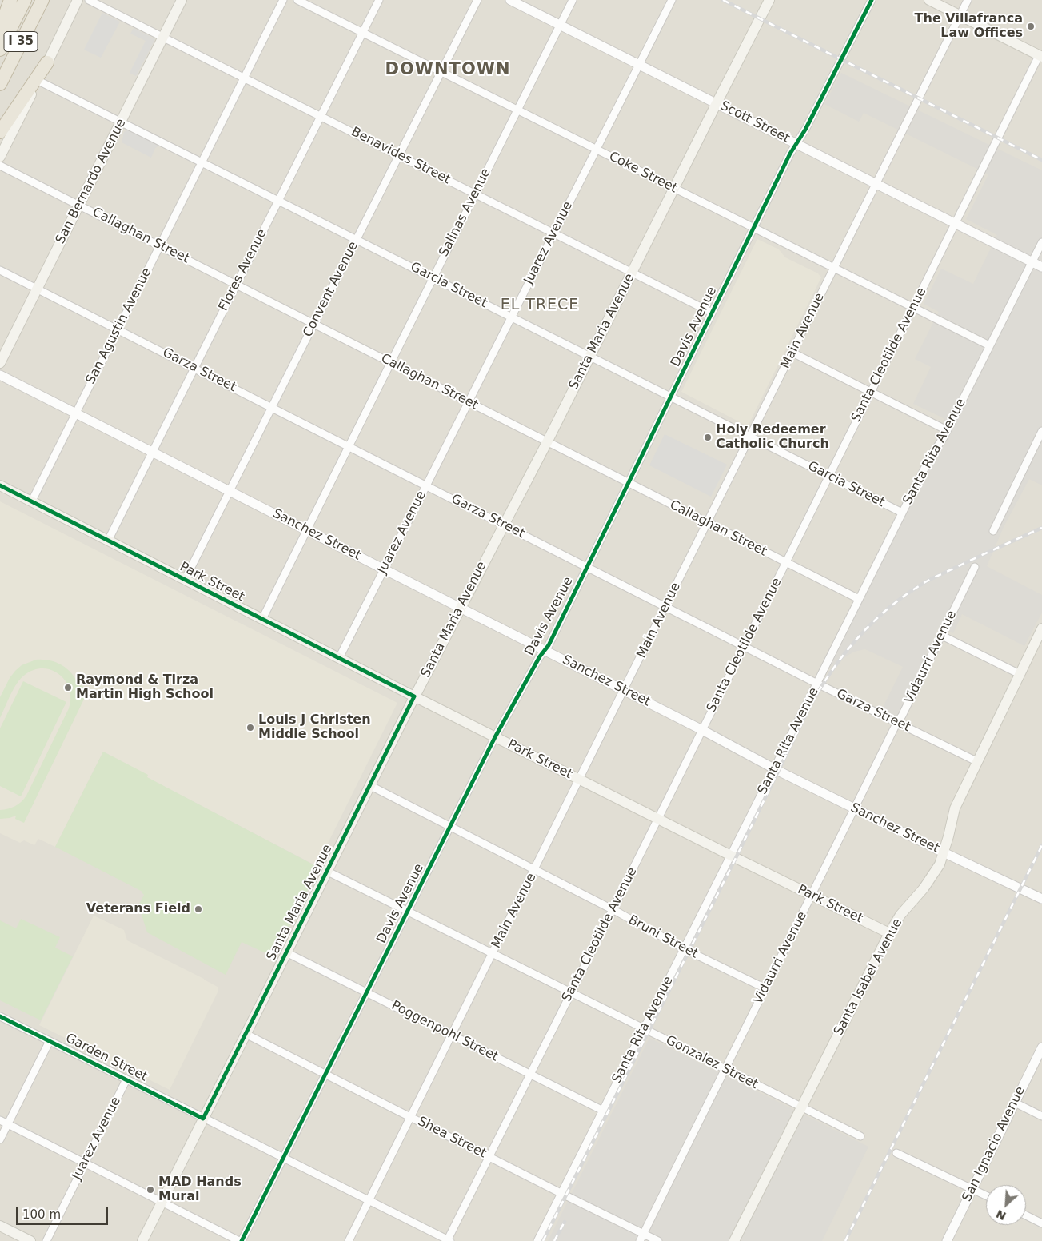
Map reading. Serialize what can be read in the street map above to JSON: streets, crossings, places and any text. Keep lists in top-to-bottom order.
{
  "streets": {
    "highway": ["I 35"],
    "main road": [
      "San Bernardo Avenue",
      "Santa Maria Avenue",
      "Park Street",
      "Santa Isabel Avenue"
    ],
    "street": [
      "Scott Street",
      "Benavides Street",
      "Coke Street",
      "Salinas Avenue",
      "Callaghan Street",
      "Juarez Avenue",
      "Flores Avenue",
      "Garcia Street",
      "Convent Avenue",
      "San Agustin Avenue",
      "Davis Avenue",
      "Main Avenue",
      "Santa Cleotilde Avenue",
      "Garza Street",
      "Santa Rita Avenue",
      "Sanchez Street",
      "Vidaurri Avenue",
      "Bruni Street",
      "Poggenpohl Street",
      "Garden Street",
      "Gonzalez Street",
      "Shea Street",
      "San Ignacio Avenue"
    ]
  },
  "crossings": [
    ["Scott Street", "Salinas Avenue"],
    ["Scott Street", "Juarez Avenue"],
    ["Scott Street", "Davis Avenue"],
    ["Scott Street", "Main Avenue"],
    ["Scott Street", "Santa Maria Avenue"],
    ["Scott Street", "Santa Cleotilde Avenue"],
    ["Scott Street", "Santa Rita Avenue"],
    ["Benavides Street", "San Bernardo Avenue"],
    ["Benavides Street", "Salinas Avenue"],
    ["Benavides Street", "Juarez Avenue"],
    ["Benavides Street", "Flores Avenue"],
    ["Benavides Street", "Convent Avenue"],
    ["Benavides Street", "San Agustin Avenue"],
    ["Benavides Street", "Davis Avenue"],
    ["Benavides Street", "Santa Maria Avenue"],
    ["Coke Street", "Salinas Avenue"],
    ["Coke Street", "Juarez Avenue"],
    ["Coke Street", "Flores Avenue"],
    ["Coke Street", "Convent Avenue"],
    ["Coke Street", "Davis Avenue"],
    ["Coke Street", "Main Avenue"],
    ["Coke Street", "Santa Maria Avenue"],
    ["Coke Street", "Santa Cleotilde Avenue"],
    ["Coke Street", "Santa Rita Avenue"],
    ["San Bernardo Avenue", "Callaghan Street"],
    ["San Bernardo Avenue", "Garcia Street"],
    ["San Bernardo Avenue", "Garza Street"],
    ["Salinas Avenue", "Callaghan Street"],
    ["Salinas Avenue", "Garcia Street"],
    ["Salinas Avenue", "Garza Street"],
    ["Salinas Avenue", "Sanchez Street"],
    ["Salinas Avenue", "Park Street"],
    ["Callaghan Street", "Juarez Avenue"],
    ["Callaghan Street", "Flores Avenue"],
    ["Callaghan Street", "Convent Avenue"],
    ["Callaghan Street", "San Agustin Avenue"],
    ["Callaghan Street", "Davis Avenue"],
    ["Callaghan Street", "Main Avenue"],
    ["Callaghan Street", "Santa Maria Avenue"],
    ["Callaghan Street", "Santa Cleotilde Avenue"],
    ["Callaghan Street", "Santa Rita Avenue"],
    ["Juarez Avenue", "Garcia Street"],
    ["Juarez Avenue", "Garza Street"],
    ["Juarez Avenue", "Sanchez Street"],
    ["Juarez Avenue", "Park Street"],
    ["Juarez Avenue", "Garden Street"],
    ["Flores Avenue", "Garcia Street"],
    ["Flores Avenue", "Garza Street"],
    ["Flores Avenue", "Sanchez Street"],
    ["Flores Avenue", "Park Street"],
    ["Garcia Street", "Convent Avenue"],
    ["Garcia Street", "San Agustin Avenue"],
    ["Garcia Street", "Davis Avenue"],
    ["Garcia Street", "Main Avenue"],
    ["Garcia Street", "Santa Maria Avenue"],
    ["Garcia Street", "Santa Cleotilde Avenue"],
    ["Garcia Street", "Santa Rita Avenue"],
    ["Convent Avenue", "Garza Street"],
    ["Convent Avenue", "Sanchez Street"],
    ["Convent Avenue", "Park Street"],
    ["San Agustin Avenue", "Garza Street"],
    ["San Agustin Avenue", "Sanchez Street"],
    ["San Agustin Avenue", "Park Street"],
    ["Davis Avenue", "Garza Street"],
    ["Davis Avenue", "Sanchez Street"],
    ["Davis Avenue", "Park Street"],
    ["Davis Avenue", "Bruni Street"],
    ["Davis Avenue", "Poggenpohl Street"],
    ["Davis Avenue", "Garden Street"],
    ["Davis Avenue", "Gonzalez Street"],
    ["Davis Avenue", "Shea Street"],
    ["Main Avenue", "Garza Street"],
    ["Main Avenue", "Sanchez Street"],
    ["Main Avenue", "Park Street"],
    ["Main Avenue", "Bruni Street"],
    ["Main Avenue", "Poggenpohl Street"],
    ["Main Avenue", "Garden Street"],
    ["Main Avenue", "Gonzalez Street"],
    ["Main Avenue", "Shea Street"],
    ["Santa Maria Avenue", "Garza Street"],
    ["Santa Maria Avenue", "Sanchez Street"],
    ["Santa Maria Avenue", "Park Street"],
    ["Santa Maria Avenue", "Bruni Street"],
    ["Santa Maria Avenue", "Poggenpohl Street"],
    ["Santa Maria Avenue", "Garden Street"],
    ["Santa Maria Avenue", "Gonzalez Street"],
    ["Santa Maria Avenue", "Shea Street"],
    ["Santa Cleotilde Avenue", "Garza Street"],
    ["Santa Cleotilde Avenue", "Sanchez Street"],
    ["Santa Cleotilde Avenue", "Park Street"],
    ["Santa Cleotilde Avenue", "Bruni Street"],
    ["Santa Cleotilde Avenue", "Poggenpohl Street"],
    ["Santa Cleotilde Avenue", "Garden Street"],
    ["Santa Cleotilde Avenue", "Gonzalez Street"],
    ["Santa Cleotilde Avenue", "Shea Street"],
    ["Garza Street", "Santa Rita Avenue"],
    ["Garza Street", "Vidaurri Avenue"],
    ["Garza Street", "Santa Isabel Avenue"],
    ["Santa Rita Avenue", "Sanchez Street"],
    ["Santa Rita Avenue", "Park Street"],
    ["Santa Rita Avenue", "Bruni Street"],
    ["Santa Rita Avenue", "Poggenpohl Street"],
    ["Santa Rita Avenue", "Gonzalez Street"],
    ["Santa Rita Avenue", "Shea Street"],
    ["Sanchez Street", "Vidaurri Avenue"],
    ["Sanchez Street", "Santa Isabel Avenue"],
    ["Park Street", "Vidaurri Avenue"],
    ["Park Street", "Santa Isabel Avenue"],
    ["Vidaurri Avenue", "Bruni Street"],
    ["Vidaurri Avenue", "Gonzalez Street"],
    ["Vidaurri Avenue", "Shea Street"],
    ["Santa Isabel Avenue", "Gonzalez Street"]
  ],
  "districts": ["DOWNTOWN", "EL TRECE"],
  "places": [
    "The Villafranca Law Offices",
    "Holy Redeemer Catholic Church",
    "Raymond & Tirza Martin High School",
    "Louis J Christen Middle School",
    "Veterans Field",
    "MAD Hands Mural"
  ],
  "scale_bar": "100 m",
  "north": "bottom left"
}
